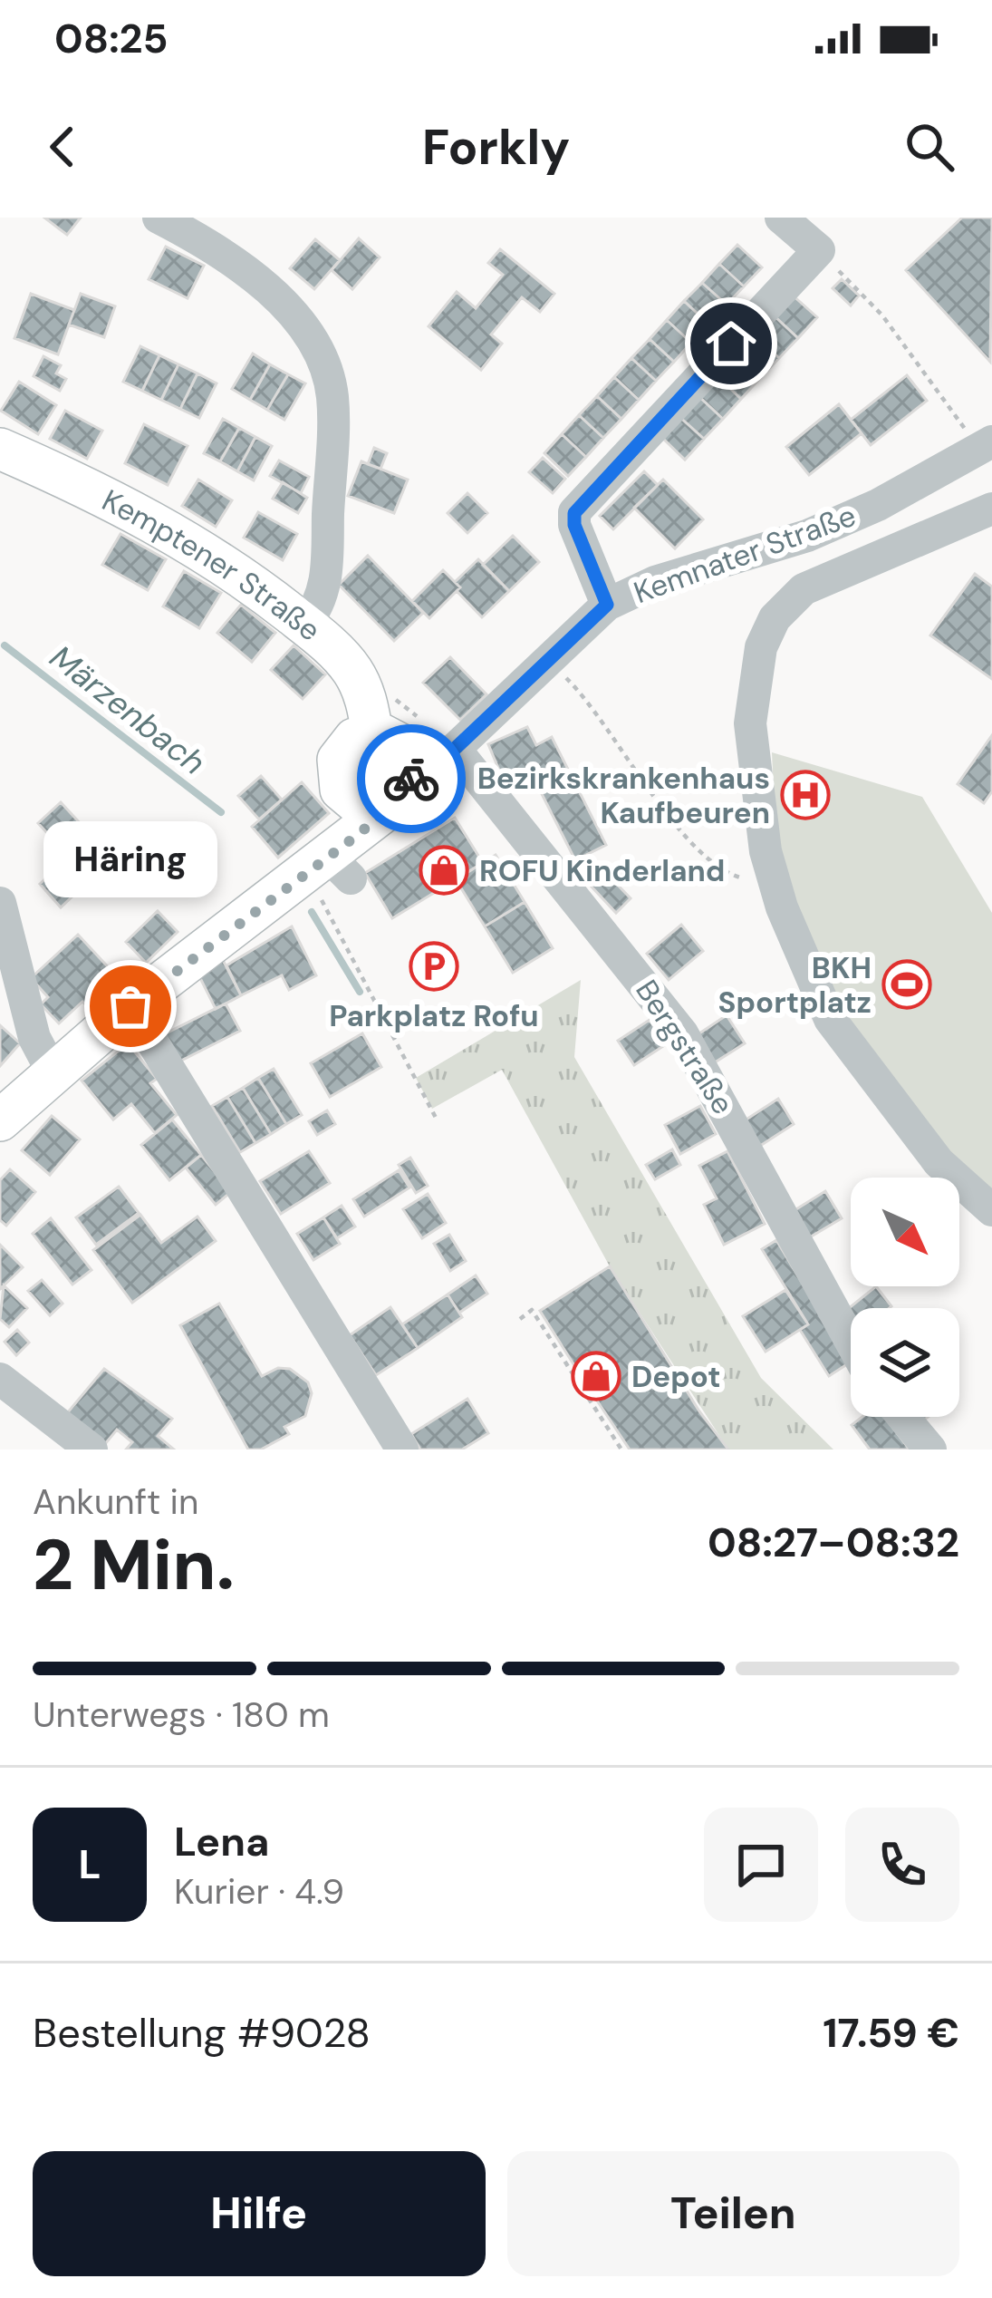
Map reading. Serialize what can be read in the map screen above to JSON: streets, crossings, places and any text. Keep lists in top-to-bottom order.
{
  "streets": {
    "main road": ["Kemptener Straße"],
    "street": ["Kemnater Straße", "Bergstraße"]
  },
  "crossings": [
    ["Kemnater Straße", "Kemptener Straße"],
    ["Kemnater Straße", "Bergstraße"]
  ],
  "water": ["Märzenbach"],
  "places": {
    "hospital": ["Bezirkskrankenhaus Kaufbeuren"],
    "shop": ["ROFU Kinderland", "Depot"],
    "parking": ["Parkplatz Rofu"],
    "sports": ["BKH Sportplatz"],
    "other": ["Häring"]
  },
  "north": "bottom right",
  "page": {
    "status": "08:25",
    "header": "Forkly",
    "bubble": "Häring",
    "heading": ["2 Min.", "Ankunft in", "08:27–08:32"],
    "panel": [
      "Lena",
      "Kurier · 4.9",
      "Bestellung #9028",
      "17.59 €"
    ],
    "bar": "Unterwegs · 180 m",
    "round": "L",
    "buttons": ["Hilfe", "Teilen"]
  }
}
